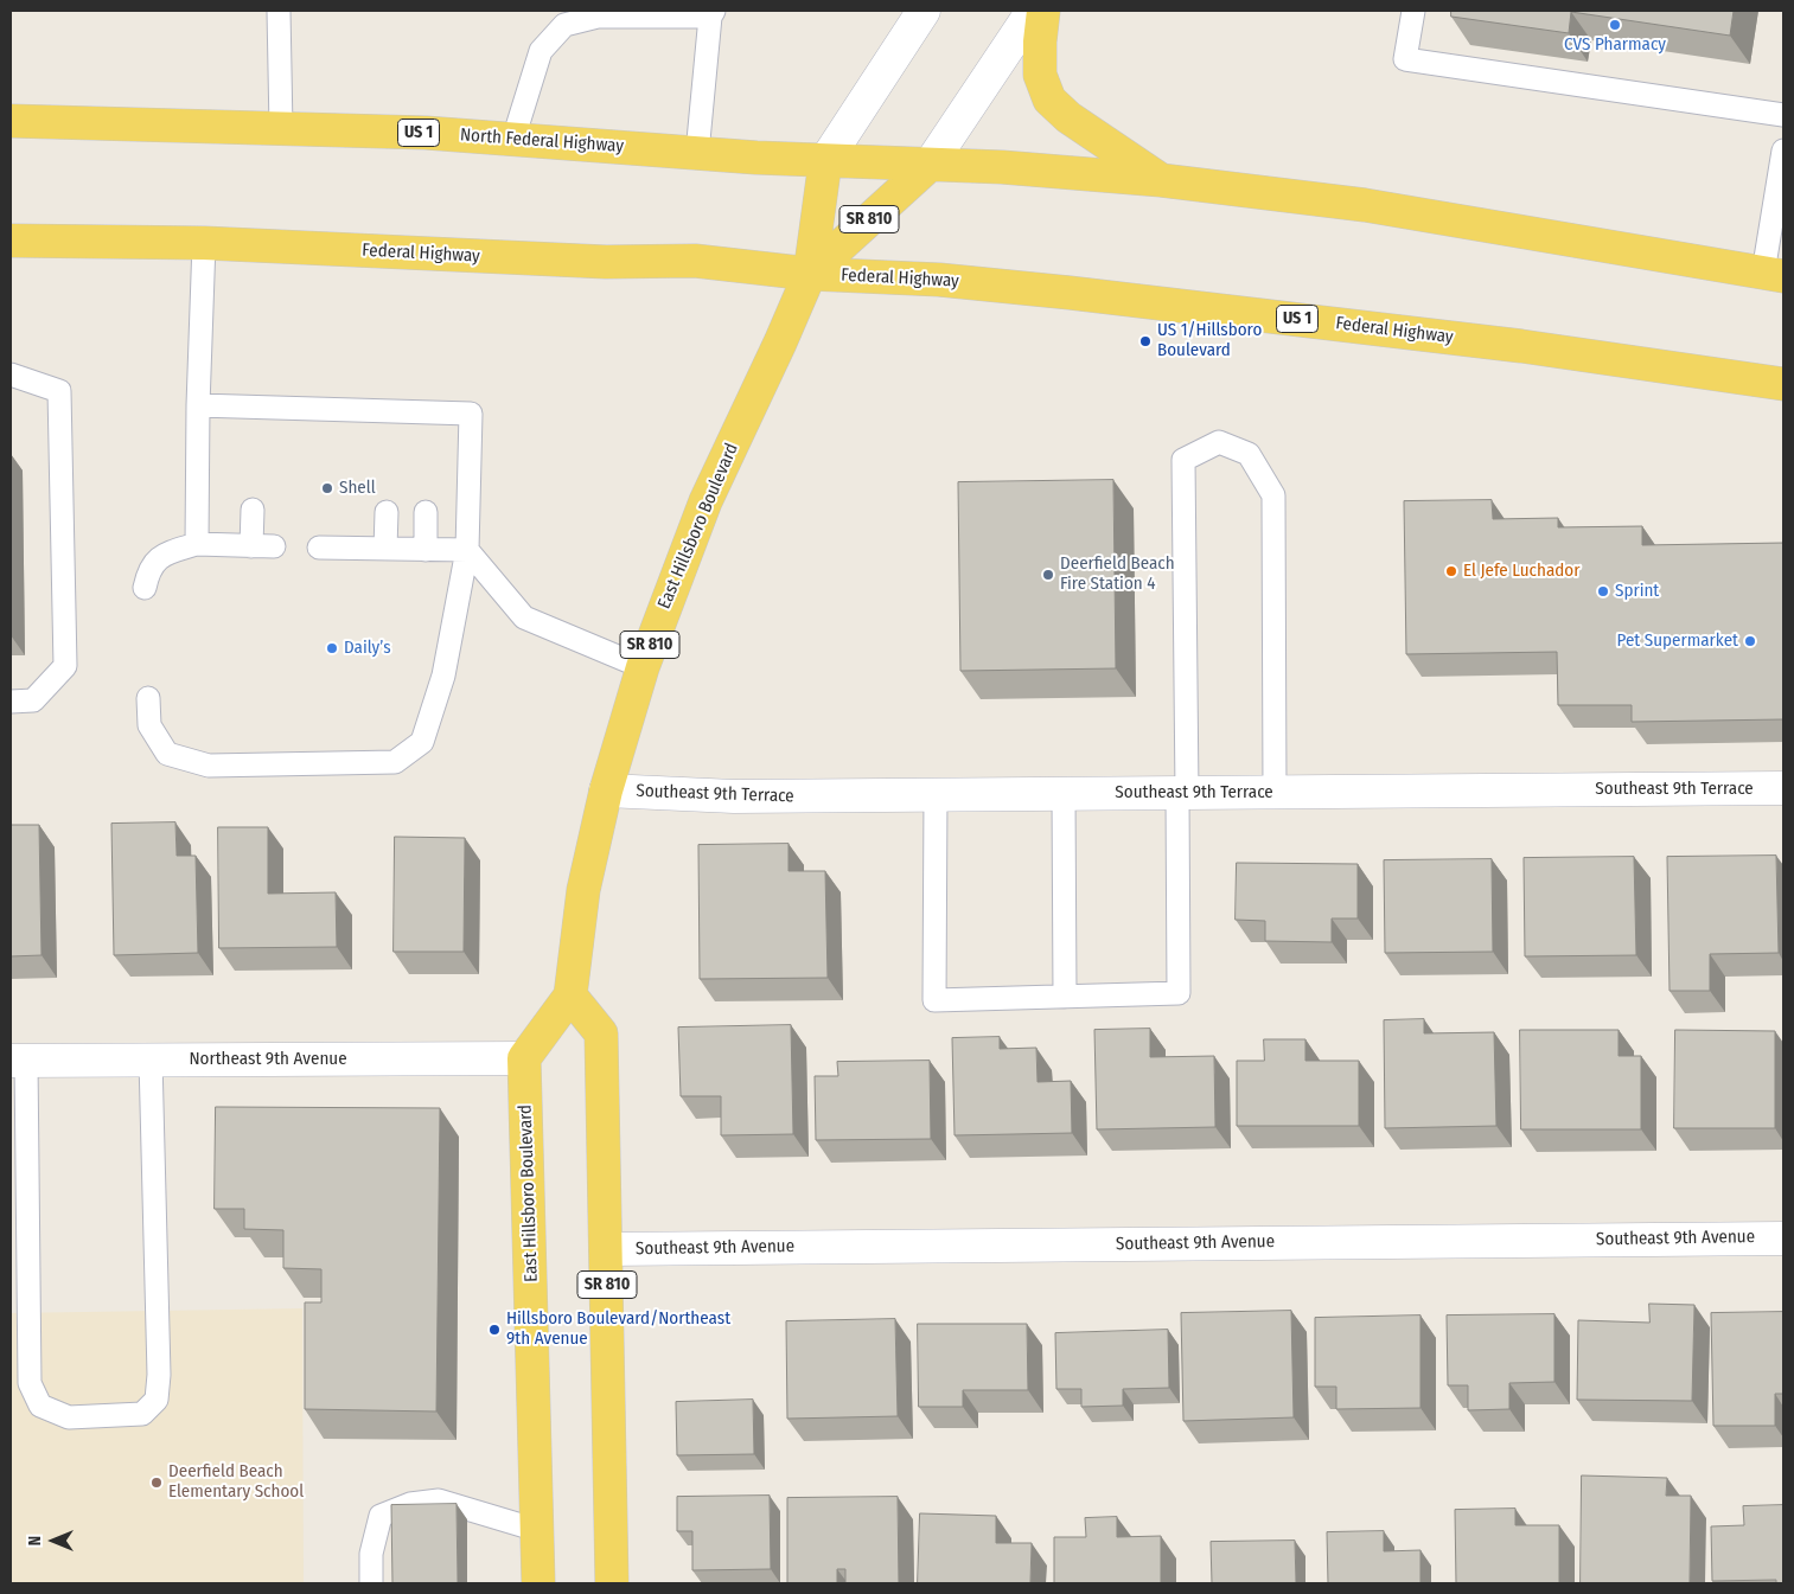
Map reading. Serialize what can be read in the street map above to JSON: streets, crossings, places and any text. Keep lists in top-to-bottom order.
{
  "streets": {
    "main road": [
      "US 1",
      "North Federal Highway",
      "SR 810",
      "Federal Highway",
      "East Hillsboro Boulevard"
    ],
    "street": ["Southeast 9th Terrace", "Northeast 9th Avenue", "Southeast 9th Avenue"]
  },
  "crossings": [
    ["US 1", "North Federal Highway"],
    ["US 1", "East Hillsboro Boulevard"],
    ["North Federal Highway", "East Hillsboro Boulevard"],
    ["SR 810", "East Hillsboro Boulevard"],
    ["SR 810", "Southeast 9th Avenue"],
    ["Federal Highway", "East Hillsboro Boulevard"],
    ["East Hillsboro Boulevard", "Southeast 9th Terrace"],
    ["East Hillsboro Boulevard", "Northeast 9th Avenue"]
  ],
  "places": [
    "CVS Pharmacy",
    "US 1/Hillsboro Boulevard",
    "Shell",
    "El Jefe Luchador",
    "Deerfield Beach Fire Station 4",
    "Sprint",
    "Pet Supermarket",
    "Daily’s",
    "Hillsboro Boulevard/Northeast 9th Avenue",
    "Deerfield Beach Elementary School"
  ],
  "north": "left"
}
